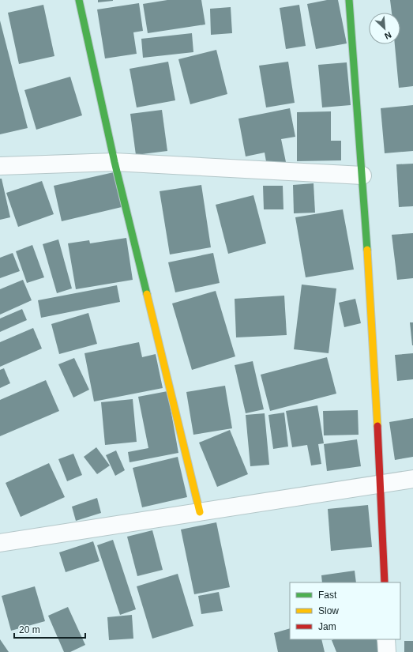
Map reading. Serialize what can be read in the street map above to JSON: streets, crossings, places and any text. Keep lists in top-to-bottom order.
{
  "legend": ["Fast", "Slow", "Jam"],
  "scale_bar": "20 m",
  "north": "bottom right"
}
